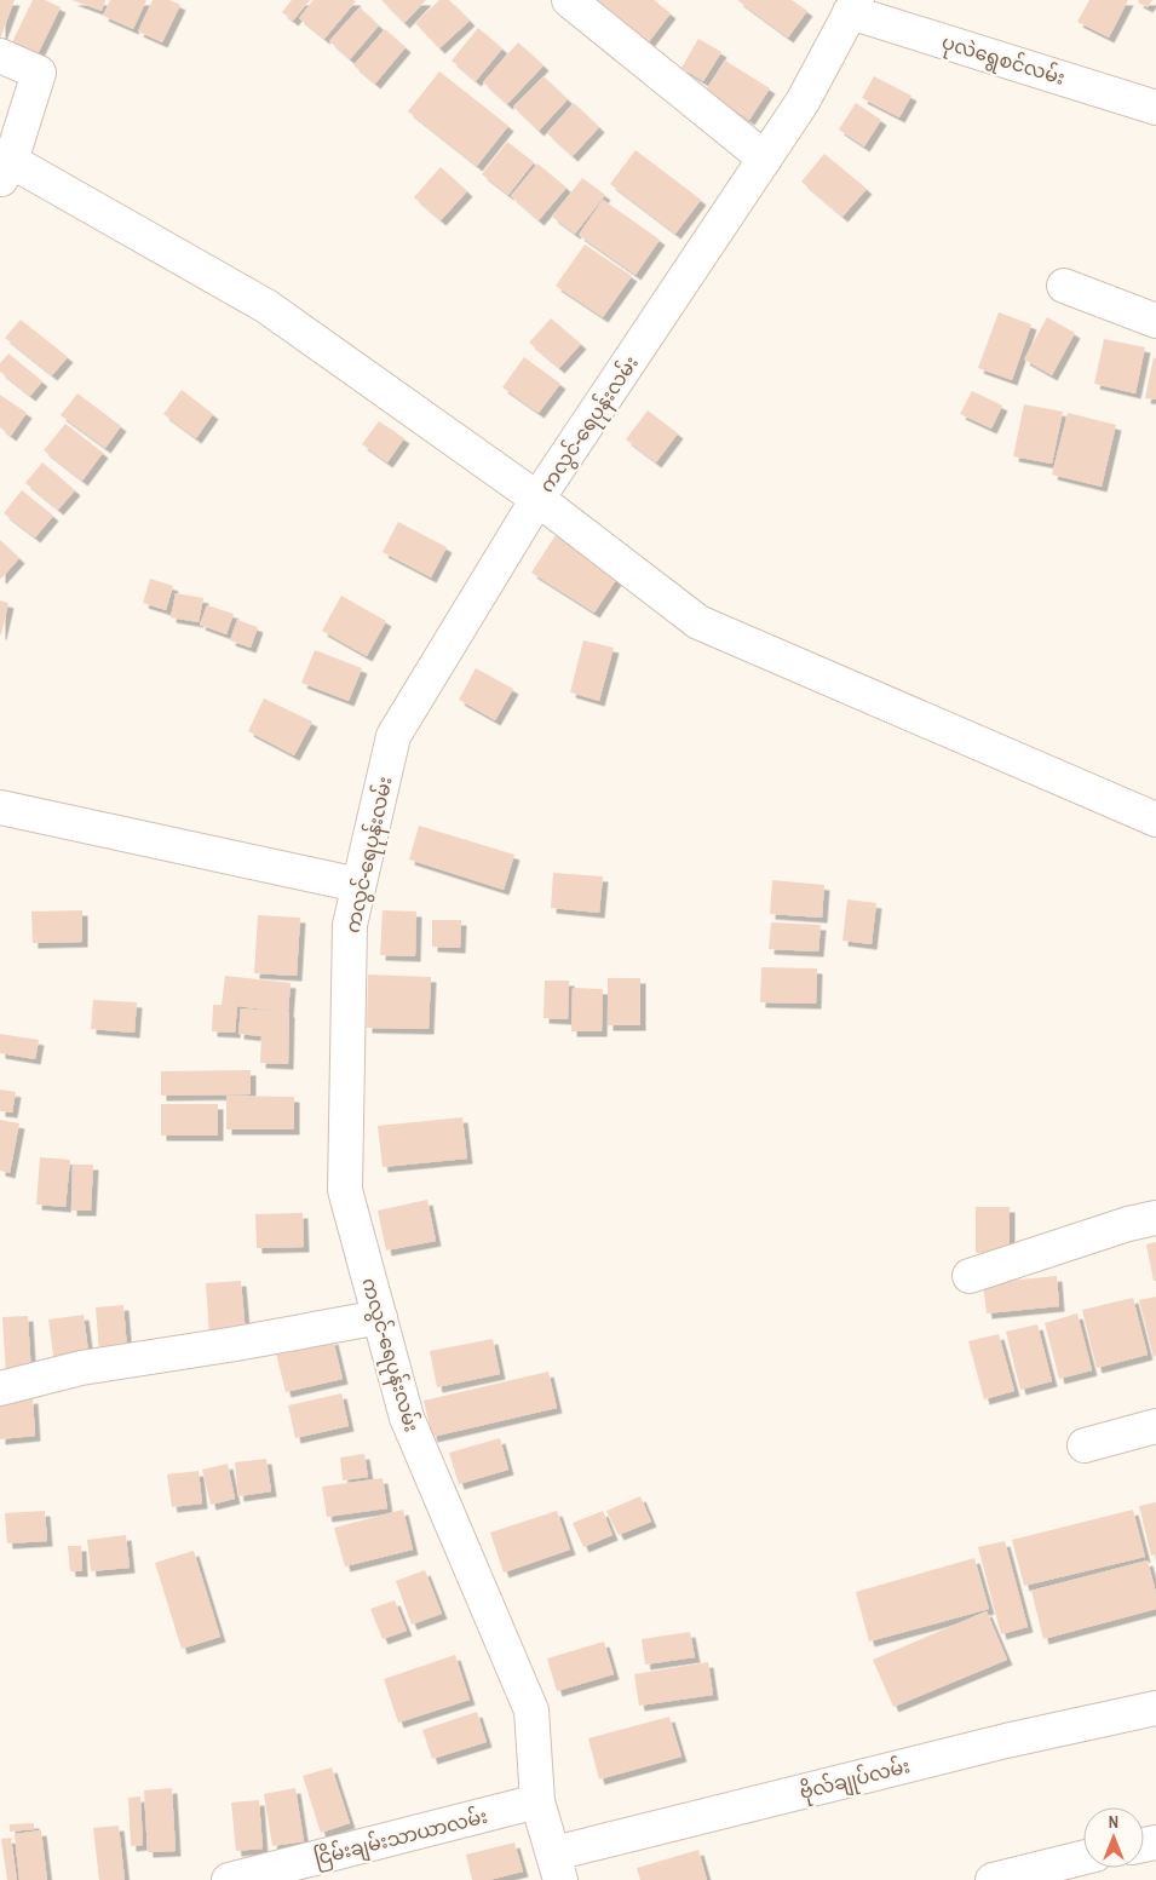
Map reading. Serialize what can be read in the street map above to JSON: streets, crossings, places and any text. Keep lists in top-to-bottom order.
{
  "streets": {
    "street": [
      "ပုလဲရွေစင်လမ်း",
      "ကလွင်-ရေပုန်းလမ်း",
      "ဗိုလ်ချုပ်လမ်း",
      "ငြိမ်းချမ်းသာယာလမ်း"
    ]
  },
  "crossings": [
    ["ပုလဲရွေစင်လမ်း", "ကလွင်-ရေပုန်းလမ်း"],
    ["ကလွင်-ရေပုန်းလမ်း", "ဗိုလ်ချုပ်လမ်း"],
    ["ကလွင်-ရေပုန်းလမ်း", "ငြိမ်းချမ်းသာယာလမ်း"]
  ],
  "north": "top"
}
